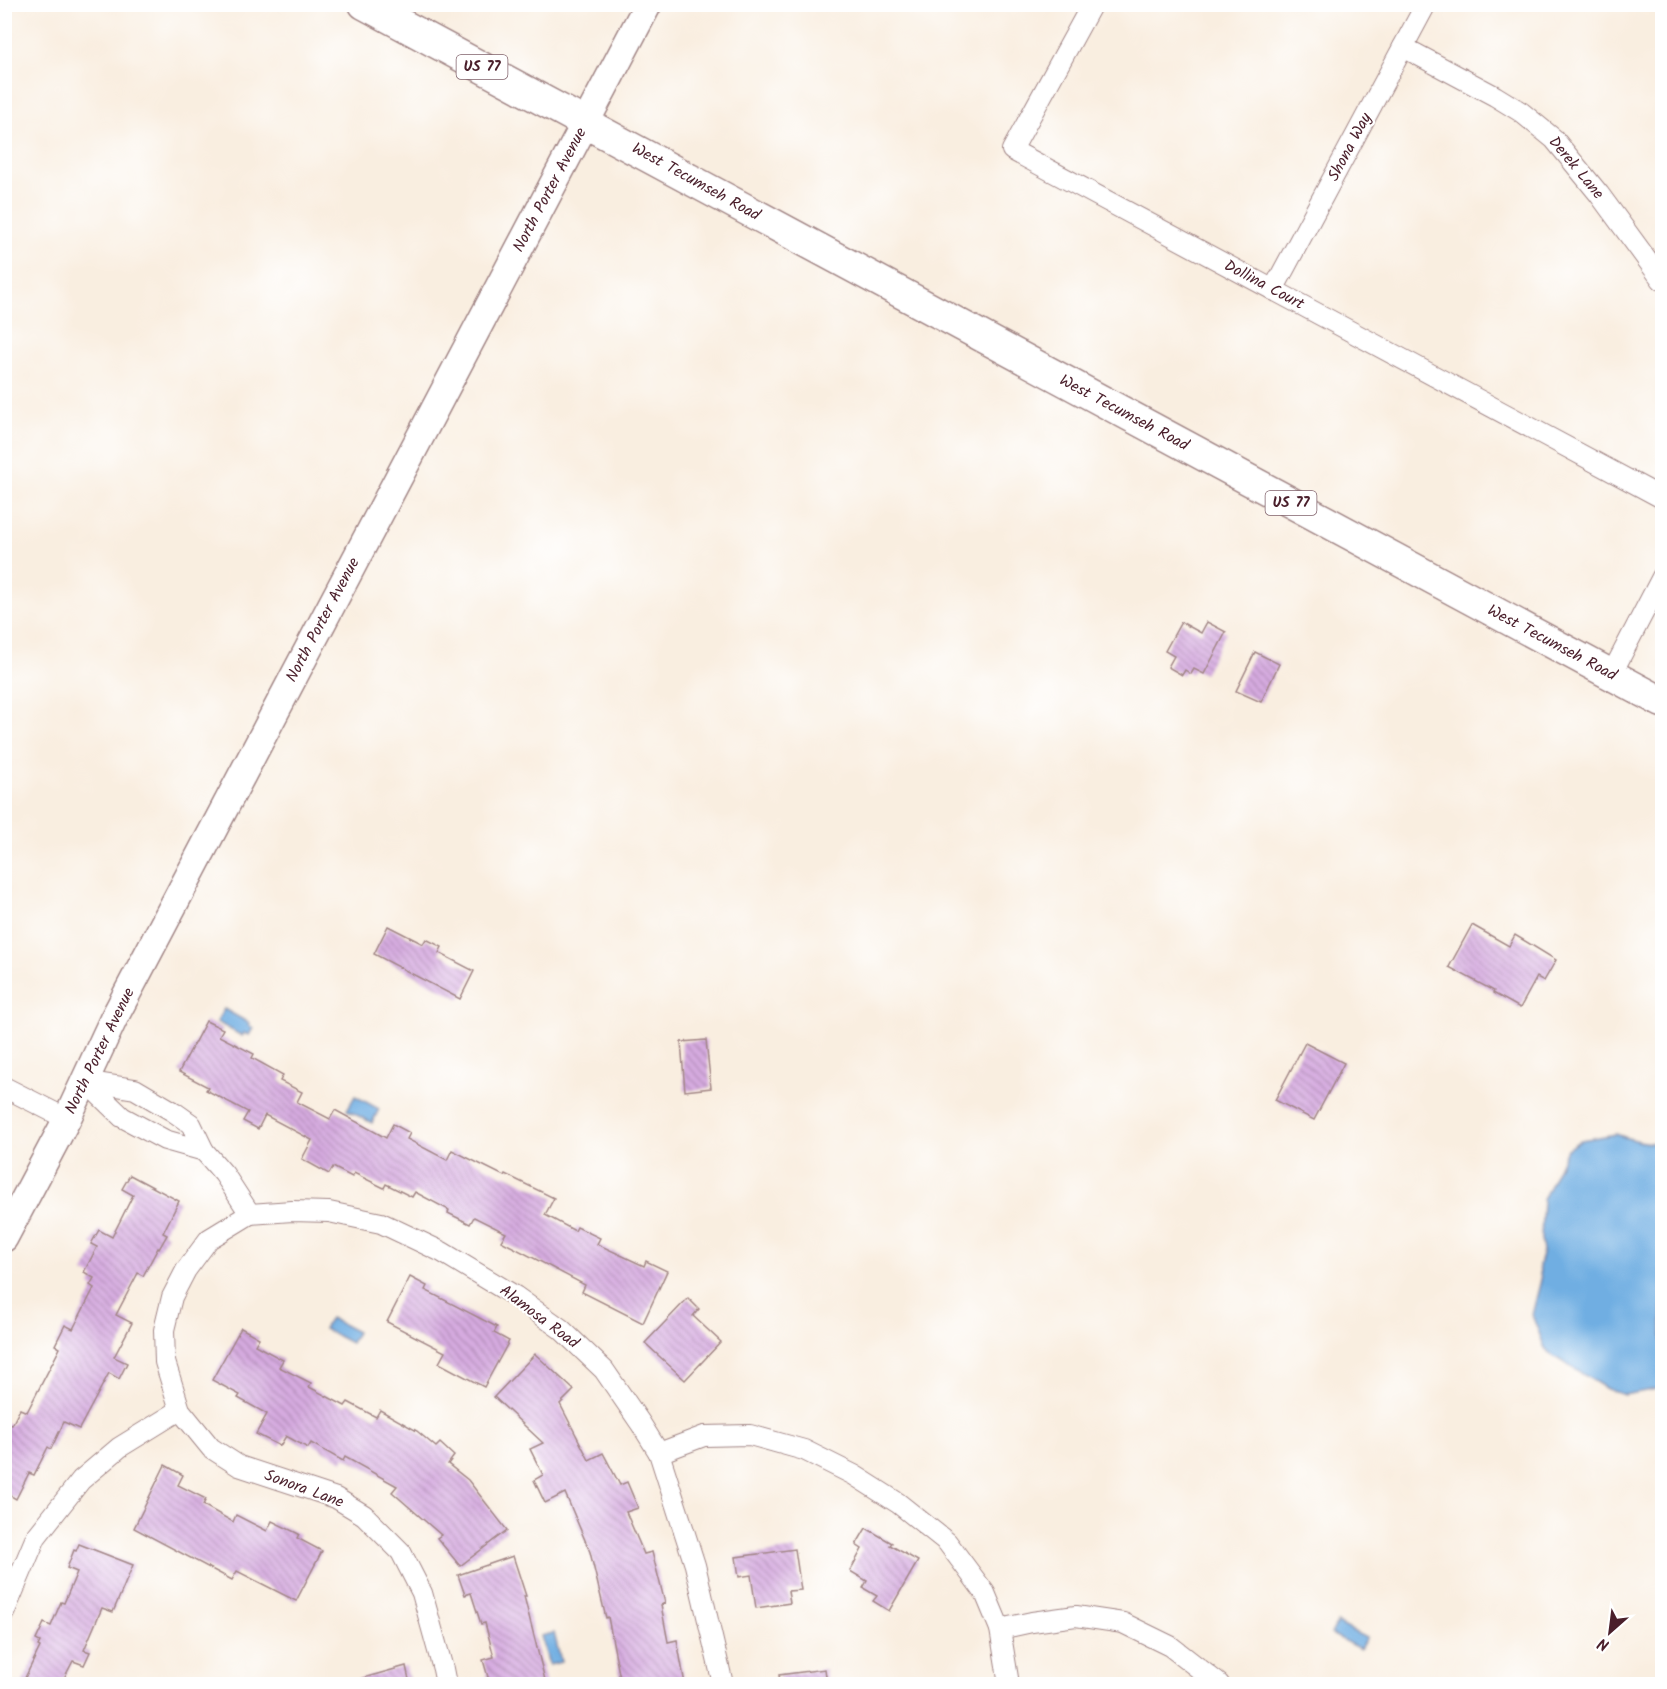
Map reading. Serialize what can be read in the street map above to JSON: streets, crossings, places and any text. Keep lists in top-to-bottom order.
{
  "streets": {
    "main road": ["US 77", "West Tecumseh Road", "North Porter Avenue"],
    "street": [
      "Shona Way",
      "Derek Lane",
      "Dollina Court",
      "Alamosa Road",
      "Sonora Lane"
    ]
  },
  "crossings": [
    ["US 77", "West Tecumseh Road"],
    ["US 77", "North Porter Avenue"],
    ["Shona Way", "Derek Lane"],
    ["Shona Way", "Dollina Court"],
    ["West Tecumseh Road", "North Porter Avenue"],
    ["Alamosa Road", "Sonora Lane"]
  ],
  "north": "bottom left"
}
